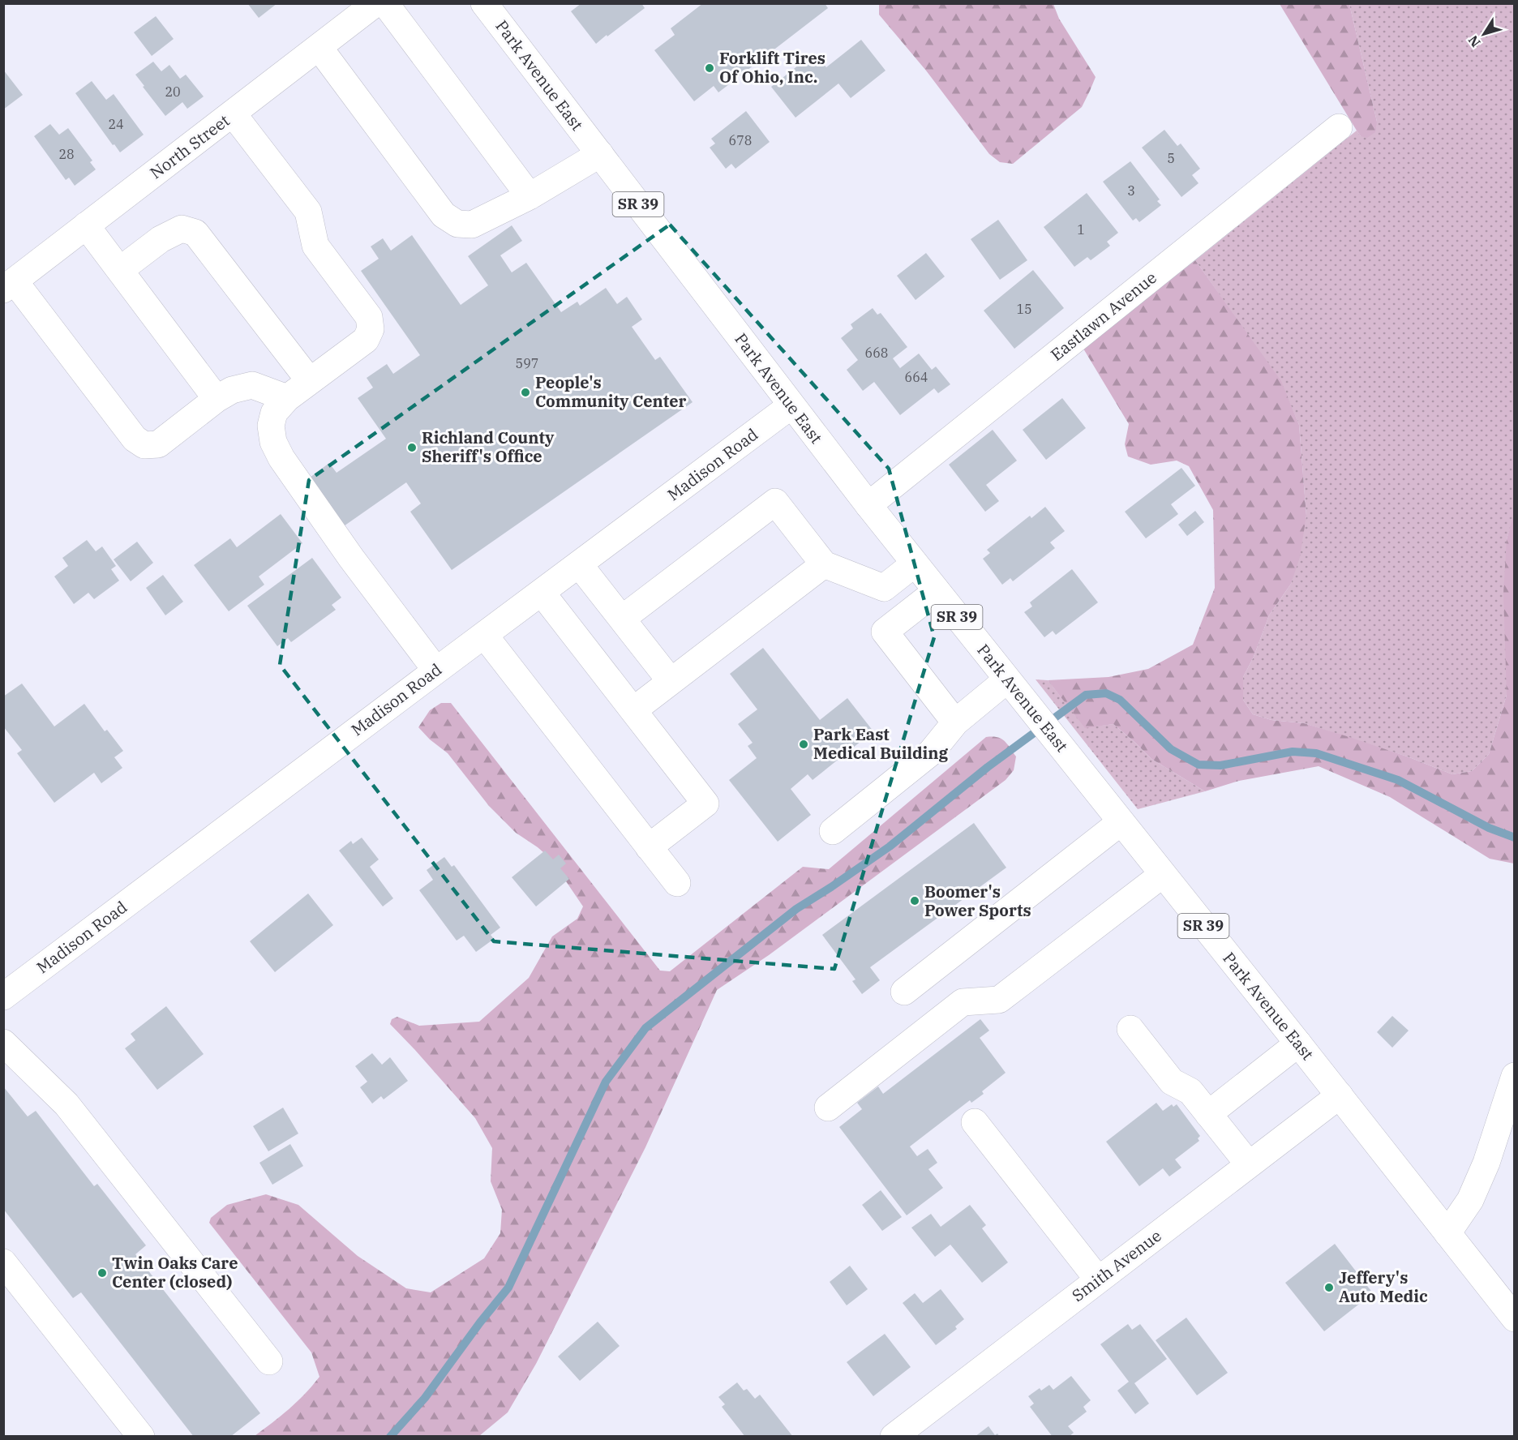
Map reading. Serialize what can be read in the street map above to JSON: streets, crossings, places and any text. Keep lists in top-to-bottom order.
{
  "streets": {
    "street": [
      "Park Avenue East",
      "North Street",
      "SR 39",
      "Eastlawn Avenue",
      "Madison Road",
      "Smith Avenue"
    ]
  },
  "crossings": [
    ["Park Avenue East", "Eastlawn Avenue"],
    ["Park Avenue East", "Madison Road"],
    ["Park Avenue East", "Smith Avenue"]
  ],
  "places": [
    "Forklift Tires Of Ohio, Inc.",
    "People's Community Center",
    "Richland County Sheriff's Office",
    "Park East Medical Building",
    "Boomer's Power Sports",
    "Twin Oaks Care Center (closed)",
    "Jeffery's Auto Medic"
  ],
  "house_numbers": [
    "20",
    "24",
    "678",
    "28",
    "5",
    "3",
    "1",
    "15",
    "668",
    "597",
    "664"
  ],
  "north": "bottom left"
}
